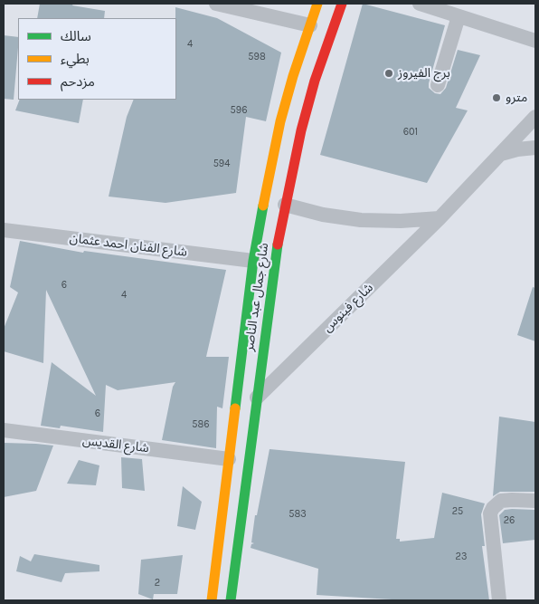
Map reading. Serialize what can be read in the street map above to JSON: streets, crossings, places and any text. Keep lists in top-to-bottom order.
{
  "streets": {
    "main road": ["شارع جمال عبد الناصر"],
    "street": ["شارع الفنان احمد عثمان", "شارع فينوس", "شارع القديس"]
  },
  "crossings": [
    ["شارع الفنان احمد عثمان", "شارع جمال عبد الناصر"],
    ["شارع جمال عبد الناصر", "شارع فينوس"],
    ["شارع جمال عبد الناصر", "شارع القديس"]
  ],
  "places": ["برج الفيروز", "مترو"],
  "house_numbers": [
    "4",
    "598",
    "596",
    "601",
    "594",
    "6",
    "4",
    "6",
    "586",
    "25",
    "583",
    "26",
    "23",
    "2"
  ],
  "legend": ["سالك", "بطيء", "مزدحم"]
}
